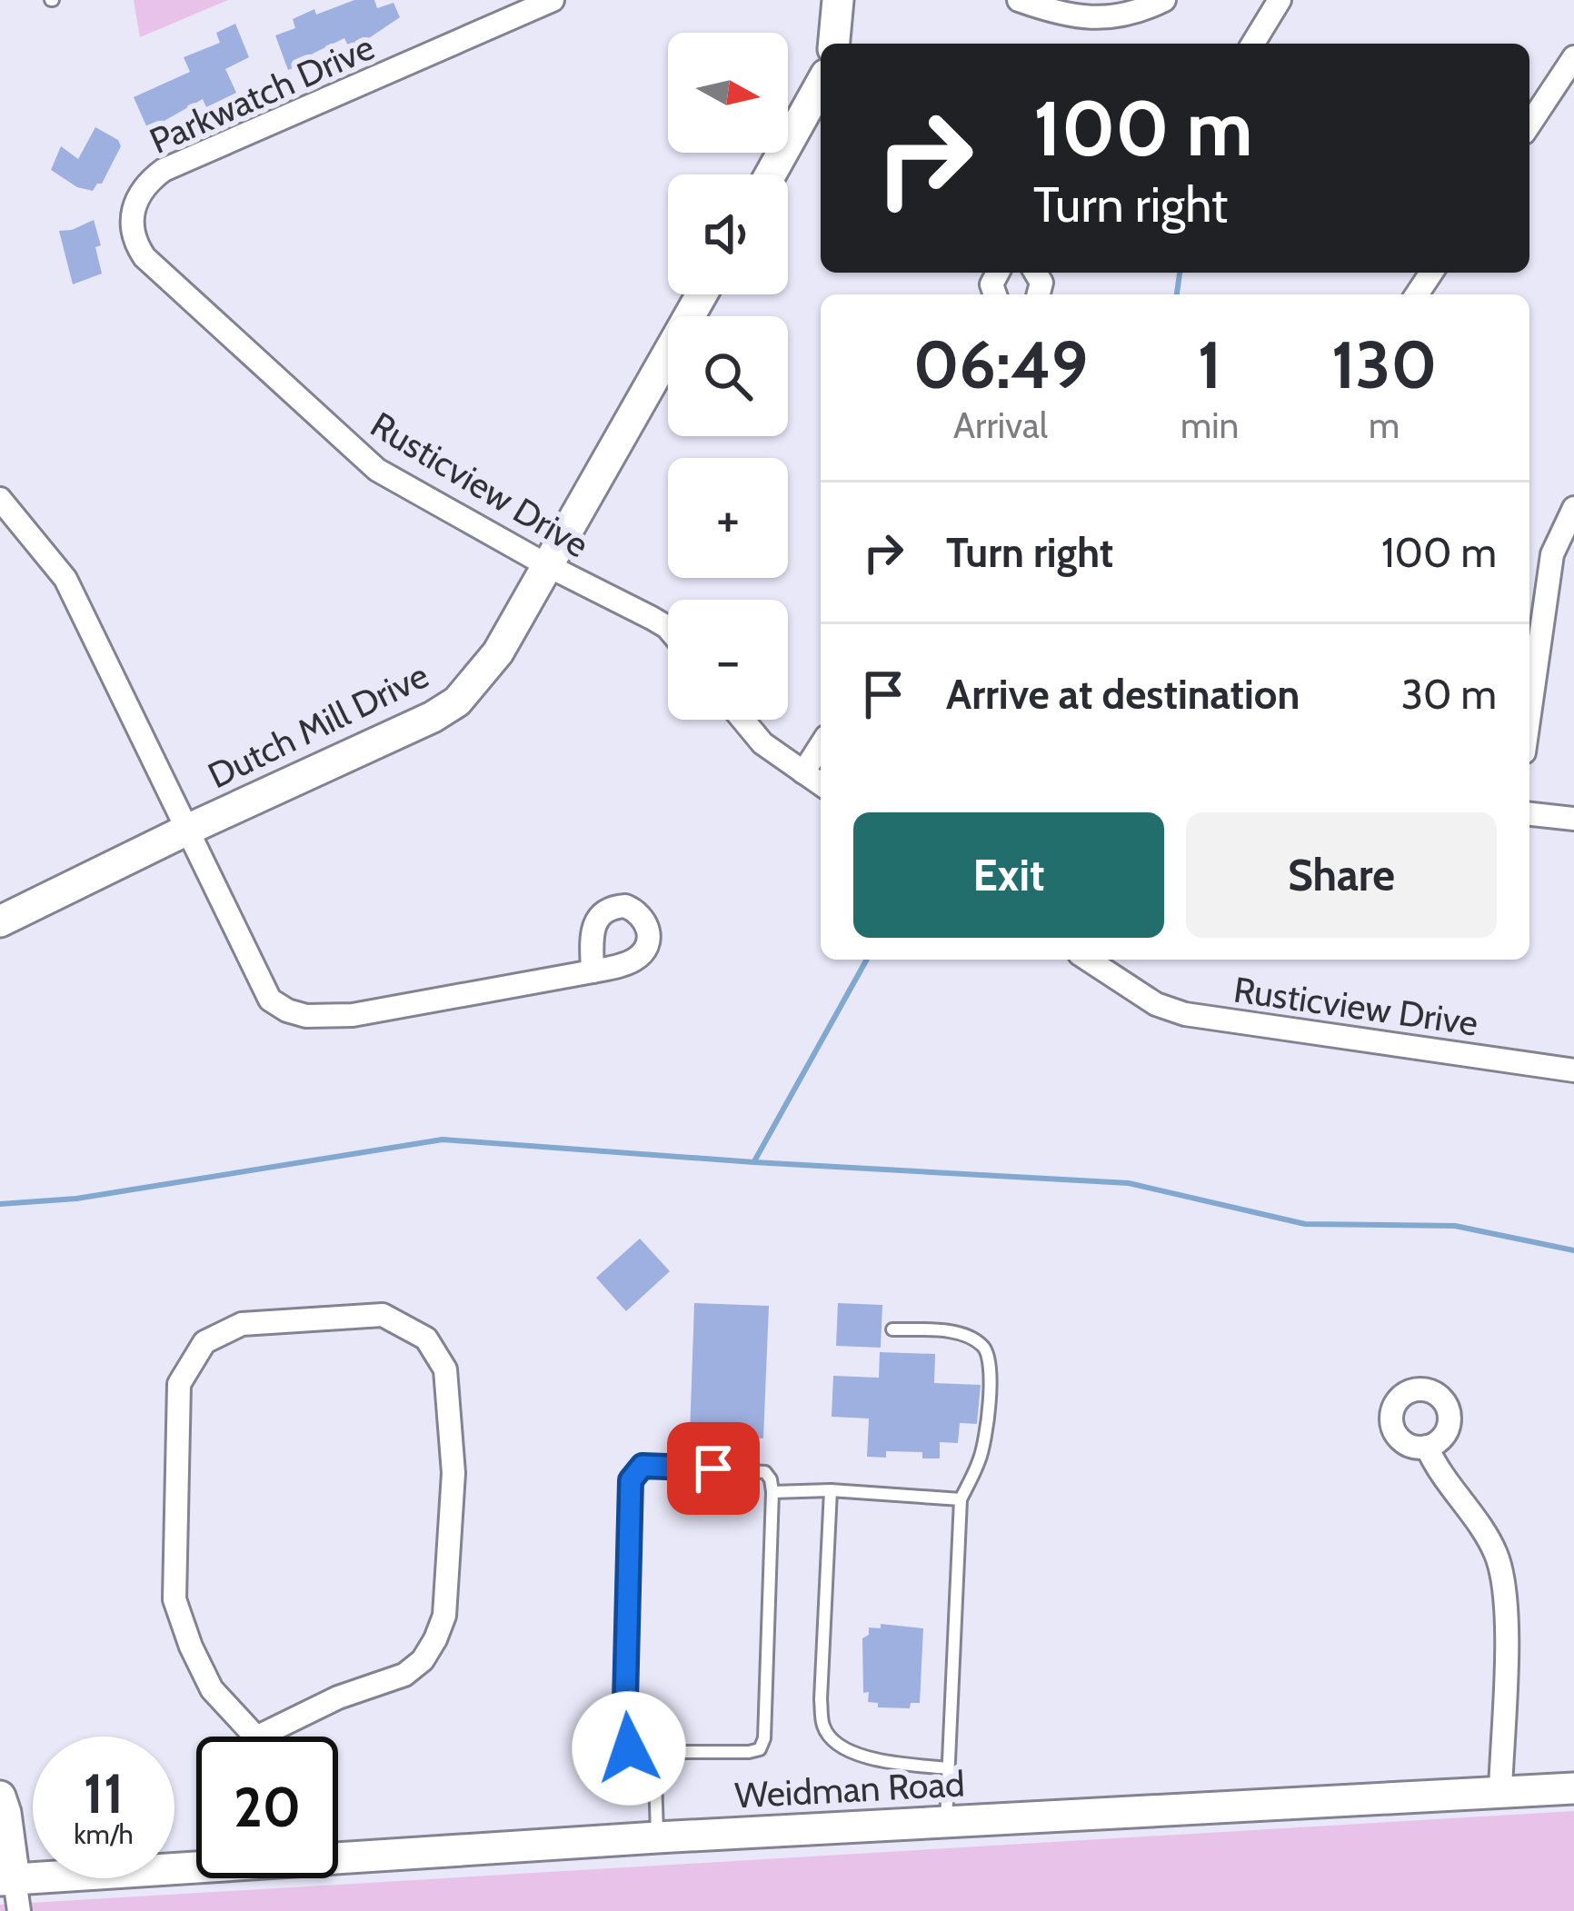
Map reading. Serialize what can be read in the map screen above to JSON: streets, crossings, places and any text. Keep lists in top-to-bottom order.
{
  "streets": {
    "street": [
      "Parkwatch Drive",
      "Rusticview Drive",
      "Dutch Mill Drive",
      "Weidman Road"
    ]
  },
  "crossings": [
    ["Parkwatch Drive", "Rusticview Drive"],
    ["Rusticview Drive", "Dutch Mill Drive"]
  ],
  "north": "right",
  "page": {
    "map_buttons": ["+", "−"],
    "turn": ["100 m", "Turn right"],
    "eta": [
      "06:49",
      "Arrival",
      "1",
      "min",
      "130",
      "m"
    ],
    "list": [
      {
        "name": "Turn right",
        "value": "100 m"
      },
      {
        "name": "Arrive at destination",
        "value": "30 m"
      }
    ],
    "buttons": ["Exit", "Share"],
    "speed": "11 km/h",
    "limit": "20"
  }
}
